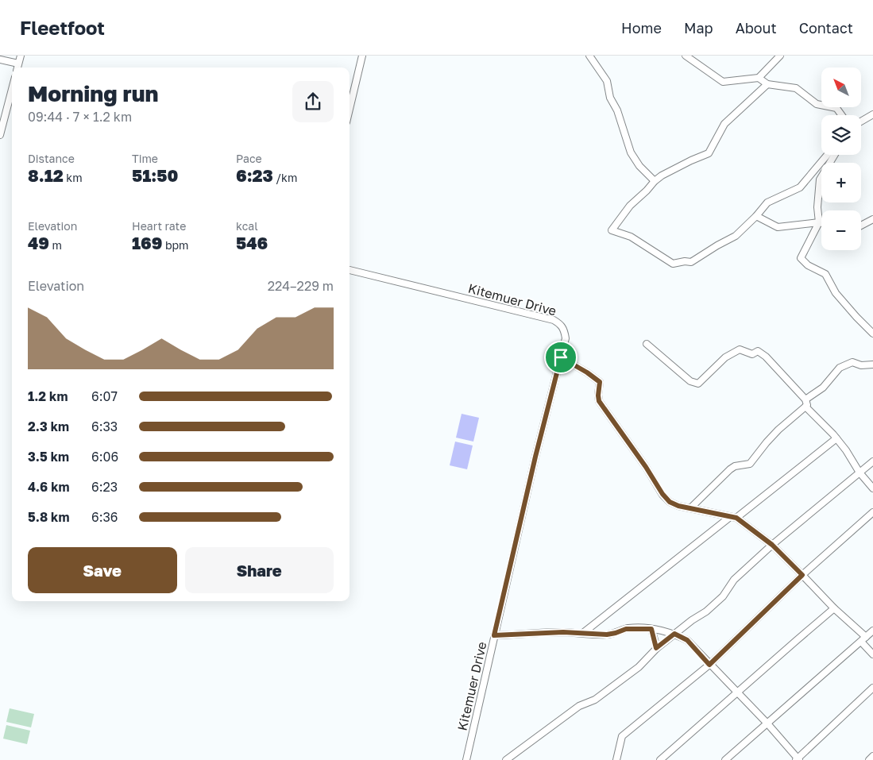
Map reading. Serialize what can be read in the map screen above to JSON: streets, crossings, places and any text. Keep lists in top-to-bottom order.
{
  "streets": {
    "street": ["Kitemuer Drive"]
  },
  "north": "top left",
  "page": {
    "header": "Fleetfoot",
    "nav": [
      "Home",
      "Map",
      "About",
      "Contact"
    ],
    "map_buttons": ["+", "−"],
    "heading": ["Morning run", "09:44 · 7 × 1.2 km"],
    "stats": [
      ["Distance", "8.12 km"],
      ["Time", "51:50"],
      ["Pace", "6:23 /km"],
      ["Elevation", "49 m"],
      ["Heart rate", "169 bpm"],
      ["kcal", "546"]
    ],
    "chart": ["Elevation", "224–229 m"],
    "list": [
      {
        "name": "1.2 km",
        "note": "6:07"
      },
      {
        "name": "2.3 km",
        "note": "6:33"
      },
      {
        "name": "3.5 km",
        "note": "6:06"
      },
      {
        "name": "4.6 km",
        "note": "6:23"
      },
      {
        "name": "5.8 km",
        "note": "6:36"
      }
    ],
    "buttons": ["Save", "Share"]
  }
}
